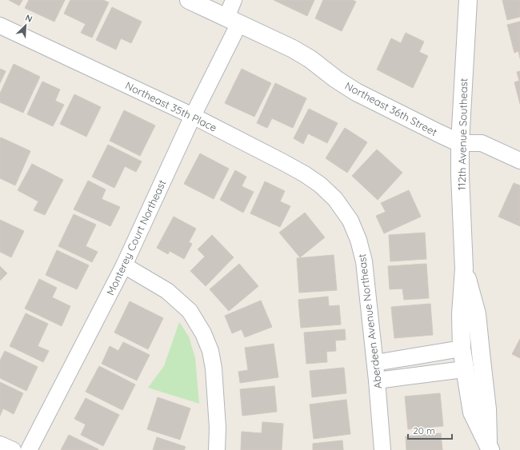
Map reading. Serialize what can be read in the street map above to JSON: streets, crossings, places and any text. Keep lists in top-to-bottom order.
{
  "streets": {
    "street": [
      "Northeast 35th Place",
      "Northeast 36th Street",
      "112th Avenue Southeast",
      "Monterey Court Northeast",
      "Aberdeen Avenue Northeast"
    ]
  },
  "crossings": [
    ["Northeast 35th Place", "Monterey Court Northeast"],
    ["Northeast 35th Place", "Aberdeen Avenue Northeast"],
    ["Northeast 36th Street", "112th Avenue Southeast"],
    ["Northeast 36th Street", "Monterey Court Northeast"]
  ],
  "scale_bar": "20 m",
  "north": "top right"
}
